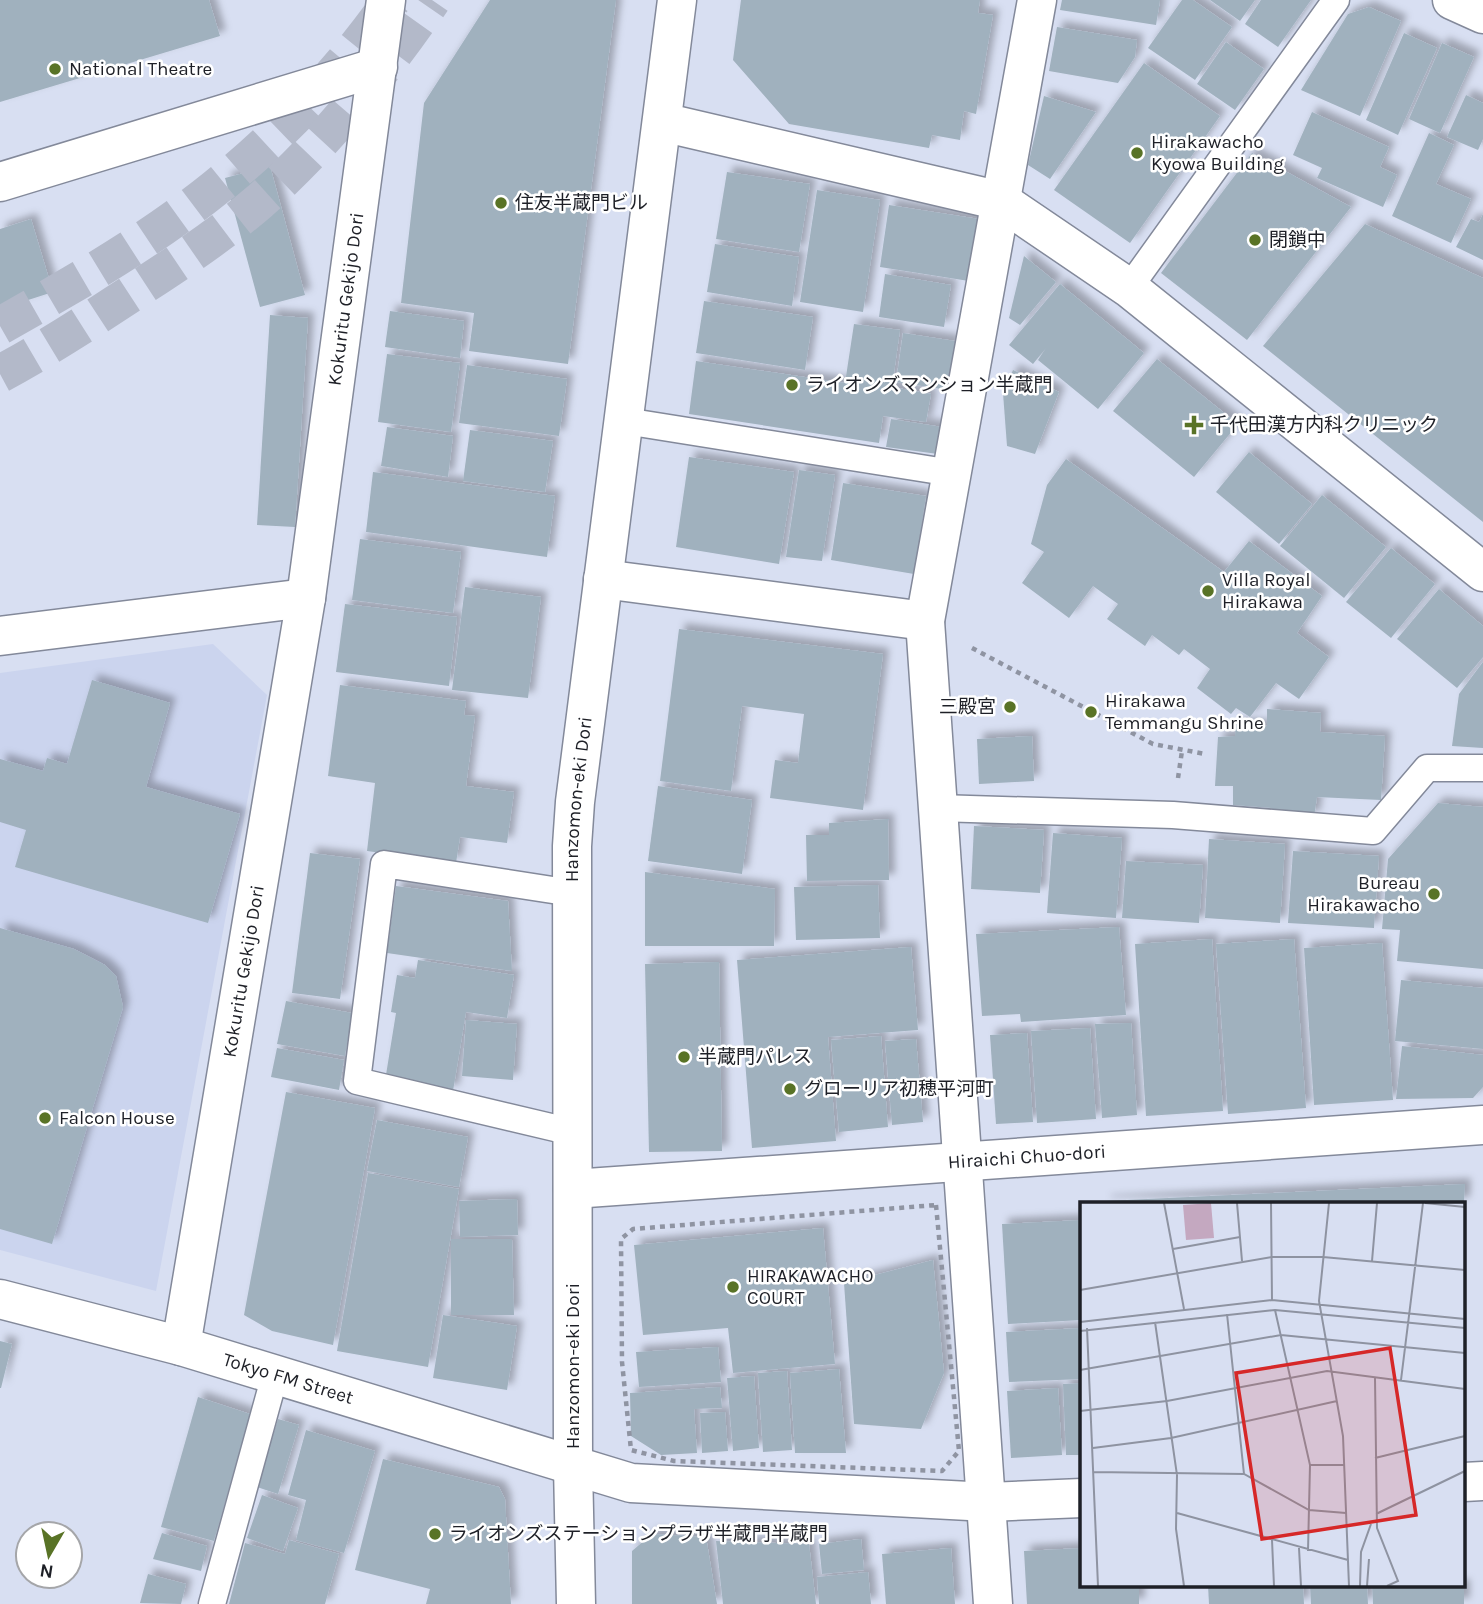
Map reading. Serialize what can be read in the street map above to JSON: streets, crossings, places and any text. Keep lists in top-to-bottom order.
{
  "streets": {
    "street": [
      "Kokuritu Gekijo Dori",
      "Hanzomon-eki Dori",
      "Hiraichi Chuo-dori",
      "Tokyo FM Street"
    ]
  },
  "crossings": [
    ["Kokuritu Gekijo Dori", "Tokyo FM Street"],
    ["Hanzomon-eki Dori", "Hiraichi Chuo-dori"],
    ["Hanzomon-eki Dori", "Tokyo FM Street"]
  ],
  "places": {
    "other": [
      "National Theatre",
      "Hirakawacho Kyowa Building",
      "住友半蔵門ビル",
      "閉鎖中",
      "ライオンズマンション半蔵門",
      "Villa Royal Hirakawa",
      "三殿宮",
      "Hirakawa Temmangu Shrine",
      "Bureau Hirakawacho",
      "半蔵門パレス",
      "グローリア初穂平河町",
      "Falcon House",
      "HIRAKAWACHO COURT",
      "ライオンズステーションプラザ半蔵門半蔵門"
    ],
    "health": ["千代田漢方内科クリニック"]
  },
  "north": "bottom"
}
